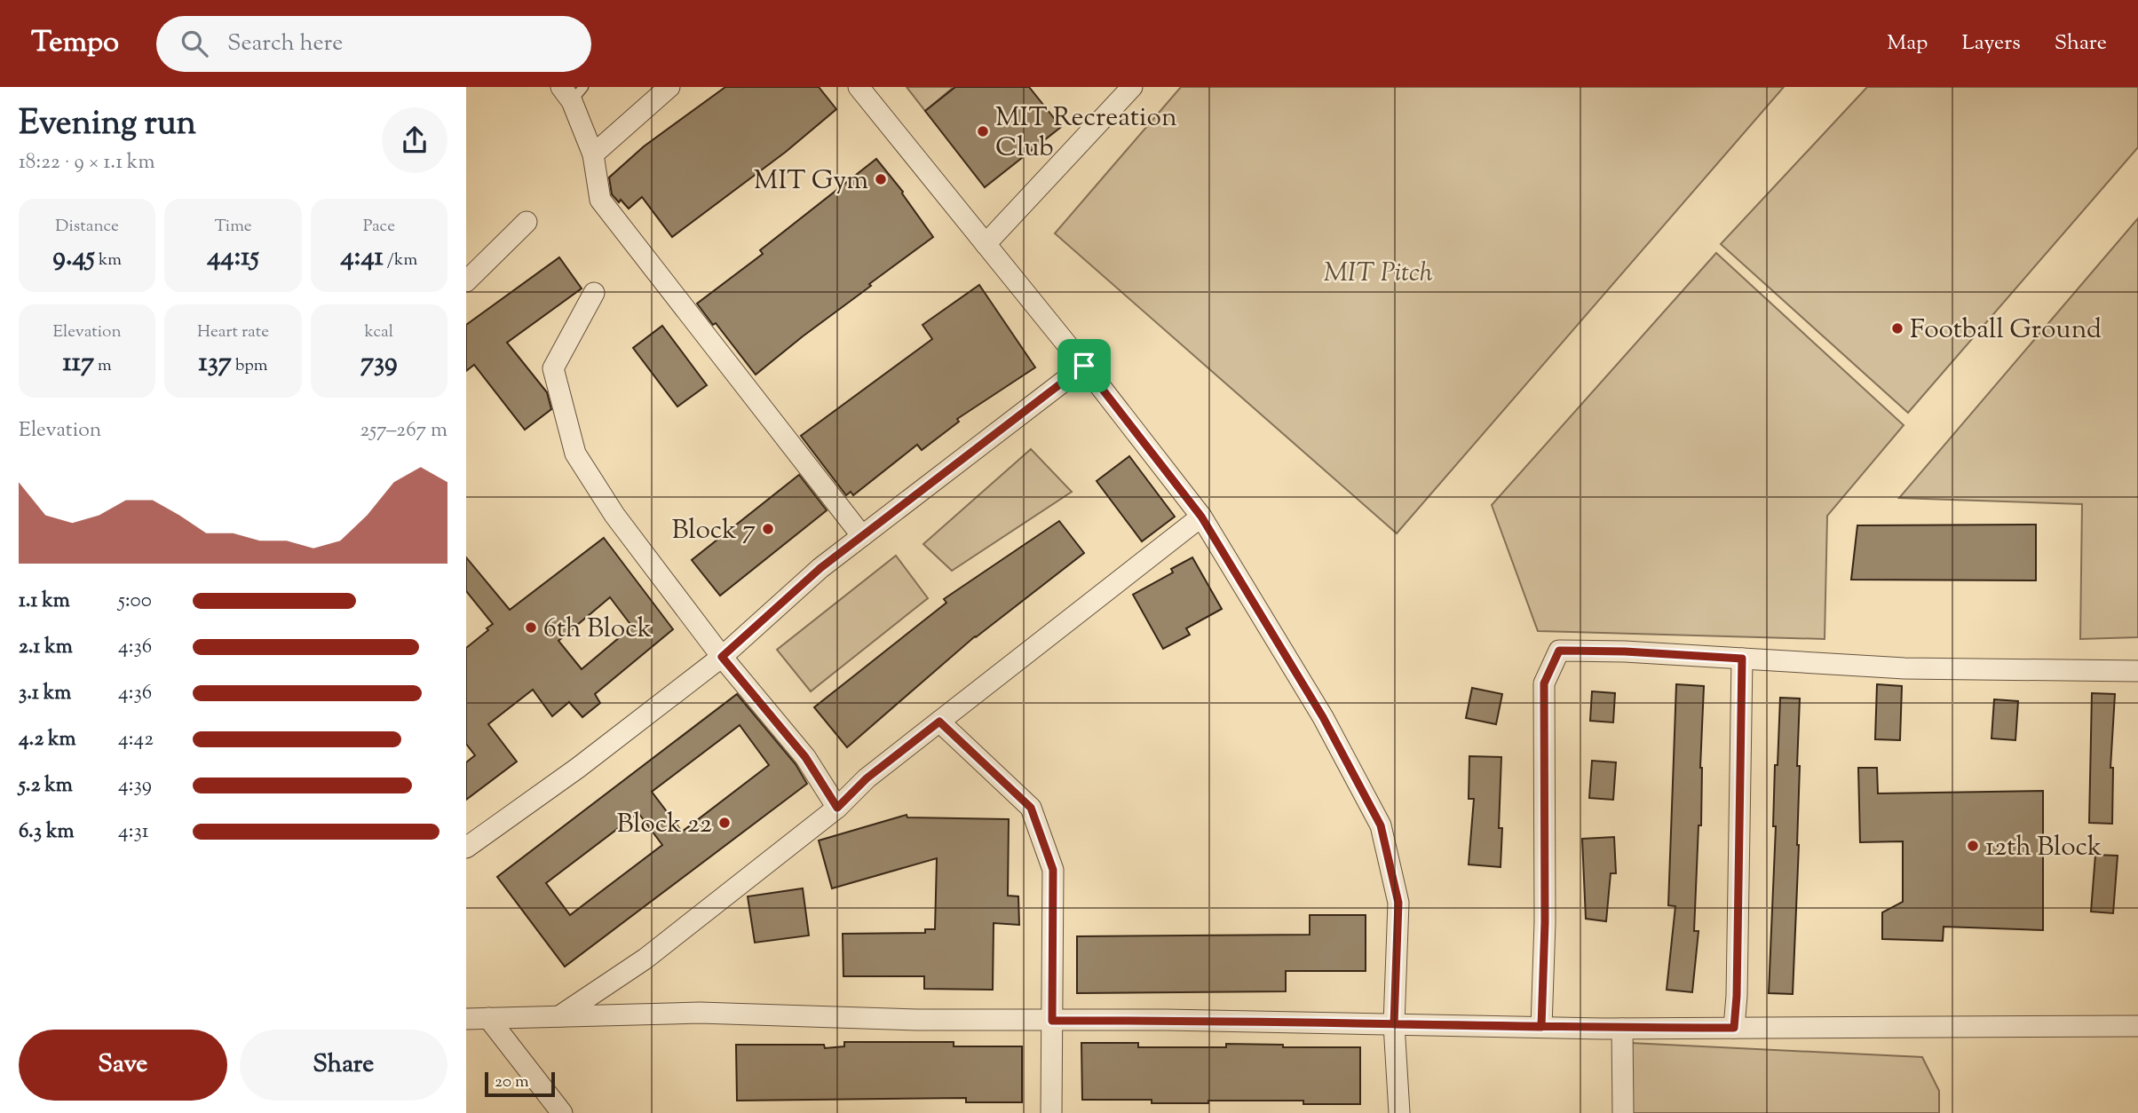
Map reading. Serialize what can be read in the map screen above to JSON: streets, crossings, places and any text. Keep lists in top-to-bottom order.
{
  "parks": ["MIT Pitch"],
  "places": [
    "MIT Recreation Club",
    "MIT Gym",
    "Football Ground",
    "Block 7",
    "6th Block",
    "Block 22",
    "12th Block"
  ],
  "scale_bar": "20 m",
  "page": {
    "header": "Tempo",
    "search": "Search here",
    "nav": ["Map", "Layers", "Share"],
    "heading": ["Evening run", "18:22 · 9 × 1.1 km"],
    "stats": [
      ["Distance", "9.45 km"],
      ["Time", "44:15"],
      ["Pace", "4:41 /km"],
      ["Elevation", "117 m"],
      ["Heart rate", "137 bpm"],
      ["kcal", "739"]
    ],
    "chart": ["Elevation", "257–267 m"],
    "list": [
      {
        "name": "1.1 km",
        "note": "5:00"
      },
      {
        "name": "2.1 km",
        "note": "4:36"
      },
      {
        "name": "3.1 km",
        "note": "4:36"
      },
      {
        "name": "4.2 km",
        "note": "4:42"
      },
      {
        "name": "5.2 km",
        "note": "4:39"
      },
      {
        "name": "6.3 km",
        "note": "4:31"
      }
    ],
    "buttons": ["Save", "Share"],
    "scale": "20 m"
  }
}
